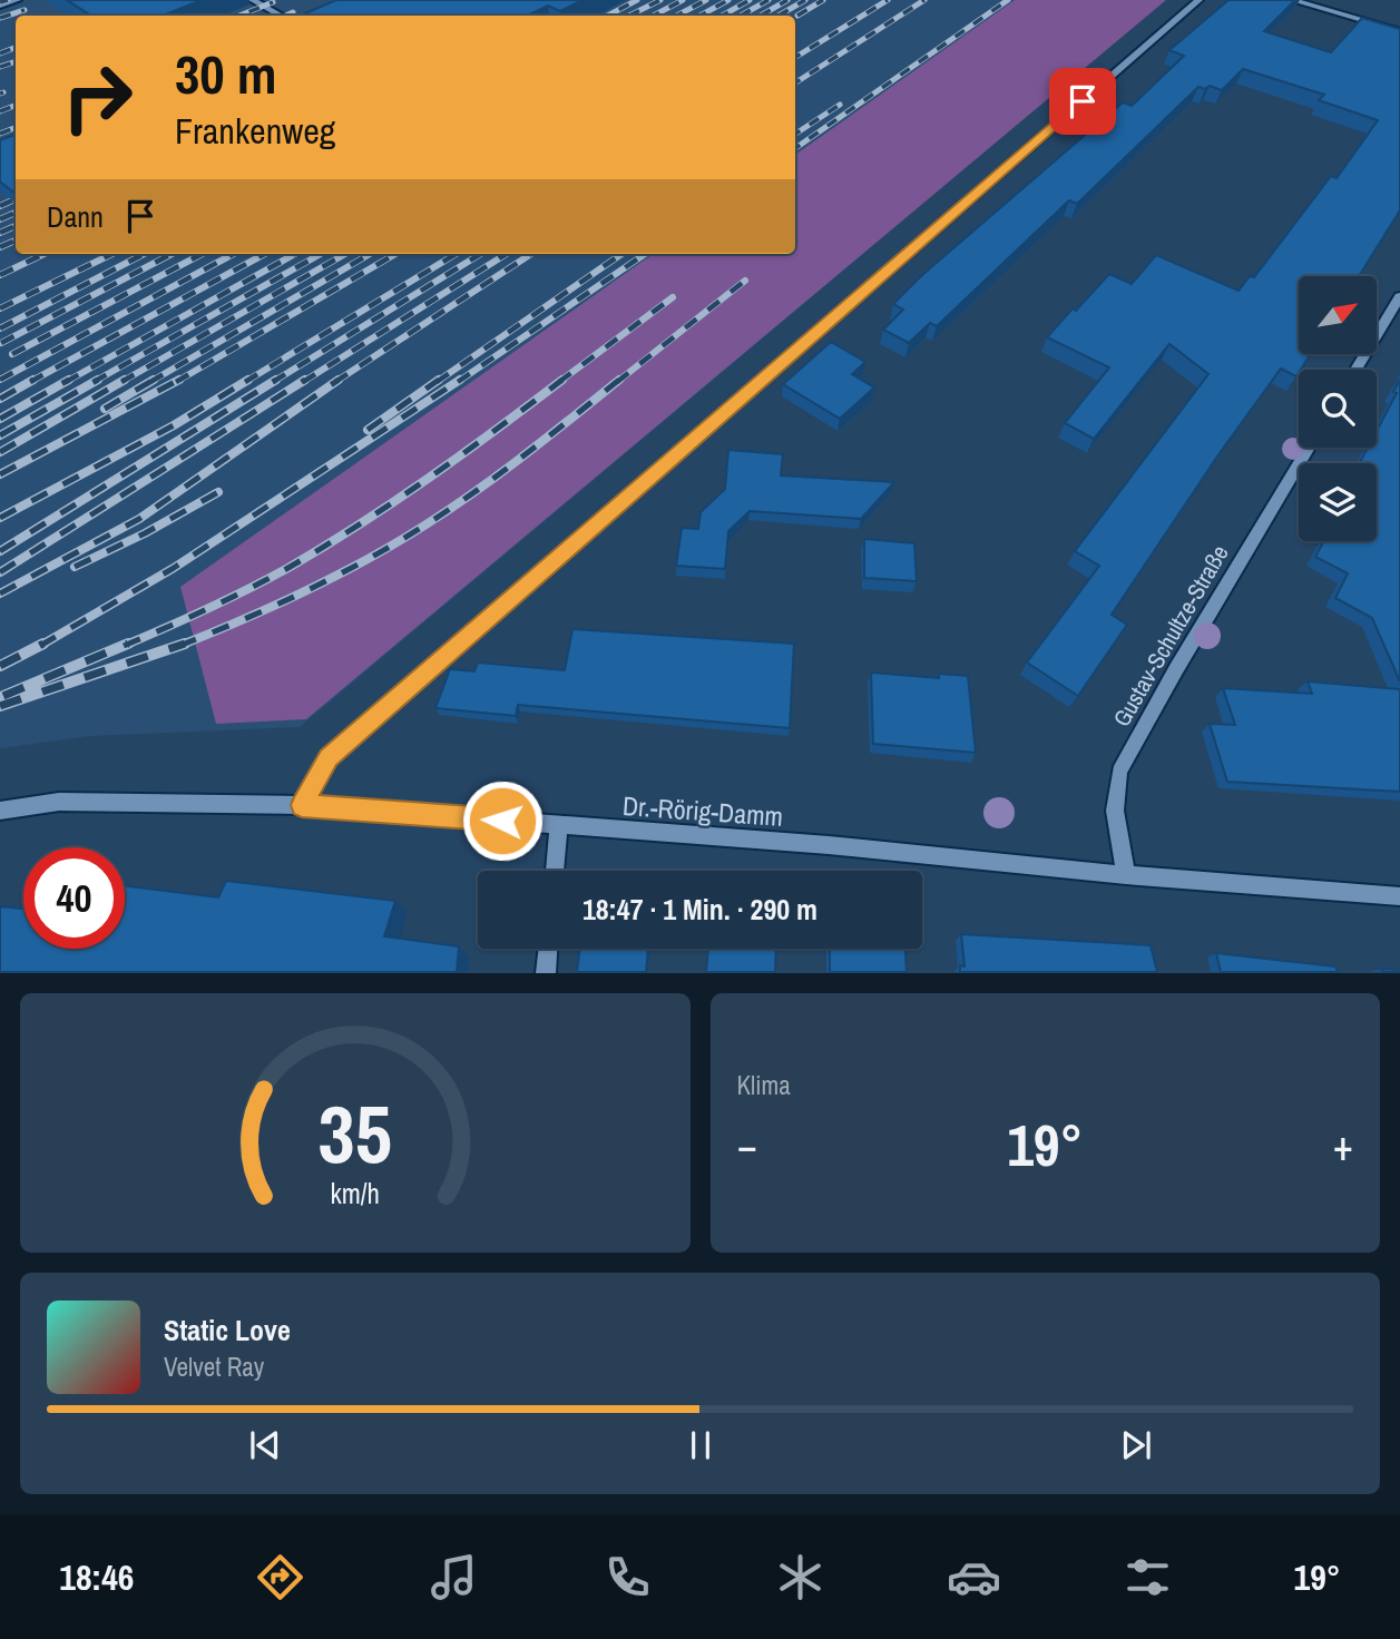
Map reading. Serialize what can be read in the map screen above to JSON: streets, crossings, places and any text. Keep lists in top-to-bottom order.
{
  "streets": {
    "street": ["Gustav-Schultze-Straße", "Dr.-Rörig-Damm"]
  },
  "crossings": [
    ["Gustav-Schultze-Straße", "Dr.-Rörig-Damm"]
  ],
  "north": "top right",
  "page": {
    "turn": ["30 m", "Frankenweg"],
    "then": "Dann",
    "limit": "40",
    "trip": "18:47 · 1 Min. · 290 m",
    "tile": "Klima",
    "heat": ["−", "19°", "+"],
    "song": ["Static Love", "Velvet Ray"],
    "tabs": ["18:46", "19°"],
    "gauge": ["35", "km/h"]
  }
}
